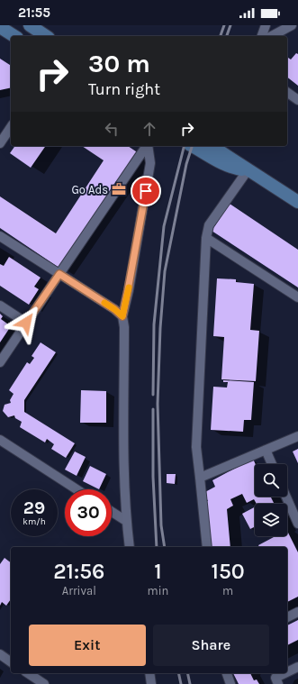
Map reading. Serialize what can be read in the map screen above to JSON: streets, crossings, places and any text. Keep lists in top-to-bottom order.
{
  "places": {
    "office": ["Go Ads"]
  },
  "page": {
    "status": "21:55",
    "turn": ["30 m", "Turn right"],
    "speed": "29 km/h",
    "limit": "30",
    "eta": [
      "21:56",
      "Arrival",
      "1",
      "min",
      "150",
      "m"
    ],
    "buttons": ["Exit", "Share"]
  }
}
